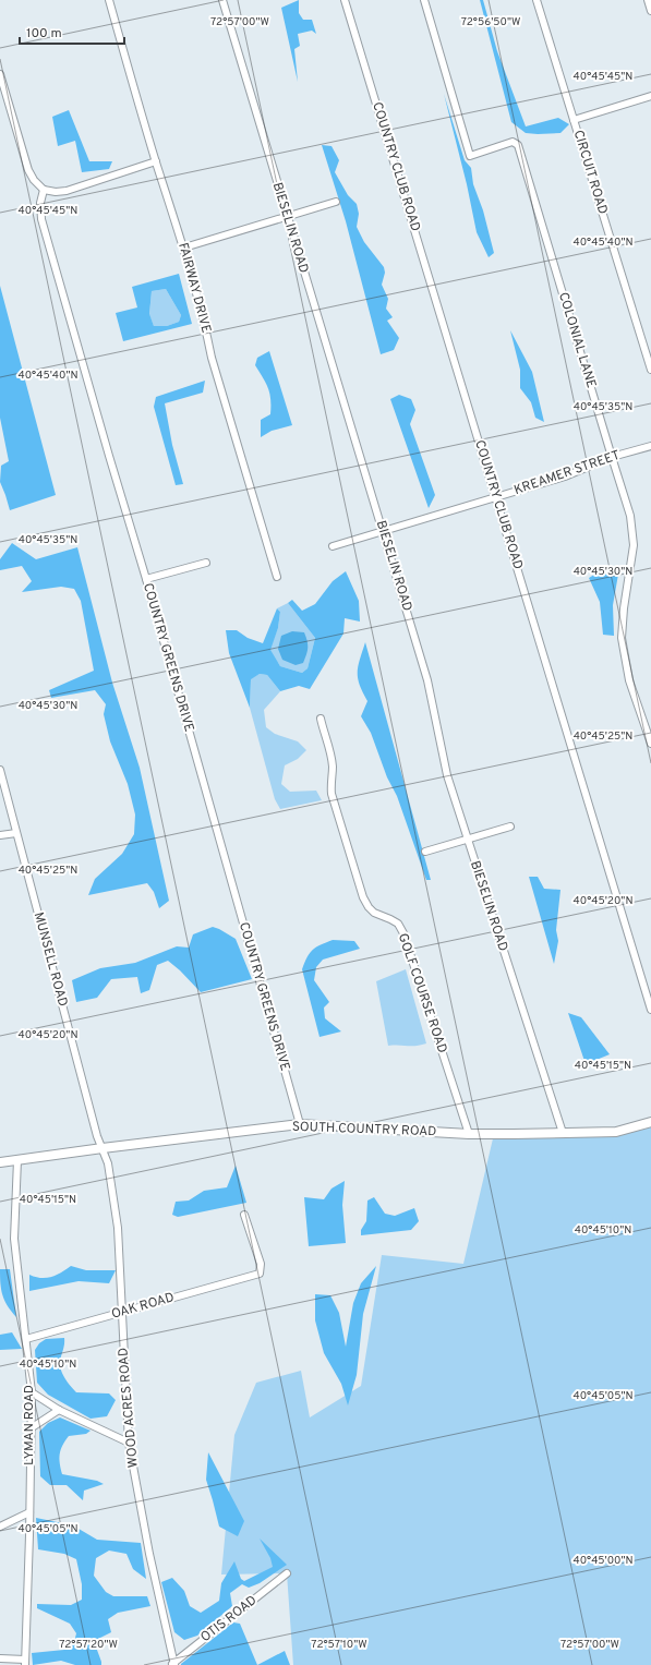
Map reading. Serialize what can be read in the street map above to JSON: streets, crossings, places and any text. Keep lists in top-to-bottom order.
{
  "streets": {
    "main road": ["SOUTH COUNTRY ROAD"],
    "street": [
      "COUNTRY CLUB ROAD",
      "CIRCUIT ROAD",
      "BIESELIN ROAD",
      "FAIRWAY DRIVE",
      "COLONIAL LANE",
      "KREAMER STREET",
      "COUNTRY GREENS DRIVE",
      "MUNSELL ROAD",
      "GOLF COURSE ROAD",
      "OAK ROAD",
      "WOOD ACRES ROAD",
      "LYMAN ROAD",
      "OTIS ROAD"
    ]
  },
  "crossings": [
    ["COUNTRY CLUB ROAD", "KREAMER STREET"],
    ["BIESELIN ROAD", "KREAMER STREET"],
    ["BIESELIN ROAD", "SOUTH COUNTRY ROAD"],
    ["COLONIAL LANE", "KREAMER STREET"],
    ["COUNTRY GREENS DRIVE", "SOUTH COUNTRY ROAD"],
    ["MUNSELL ROAD", "SOUTH COUNTRY ROAD"],
    ["MUNSELL ROAD", "WOOD ACRES ROAD"],
    ["GOLF COURSE ROAD", "SOUTH COUNTRY ROAD"],
    ["SOUTH COUNTRY ROAD", "WOOD ACRES ROAD"],
    ["SOUTH COUNTRY ROAD", "LYMAN ROAD"],
    ["OAK ROAD", "WOOD ACRES ROAD"],
    ["OAK ROAD", "LYMAN ROAD"],
    ["WOOD ACRES ROAD", "OTIS ROAD"]
  ],
  "scale_bar": "100 m",
  "coordinates": [
    "72°57'00\"W",
    "72°56'50\"W",
    "40°45'45\"N",
    "40°45'40\"N",
    "40°45'35\"N",
    "40°45'30\"N",
    "40°45'25\"N",
    "40°45'20\"N",
    "40°45'15\"N",
    "40°45'10\"N",
    "40°45'05\"N",
    "40°45'00\"N",
    "72°57'20\"W",
    "72°57'10\"W"
  ]
}
